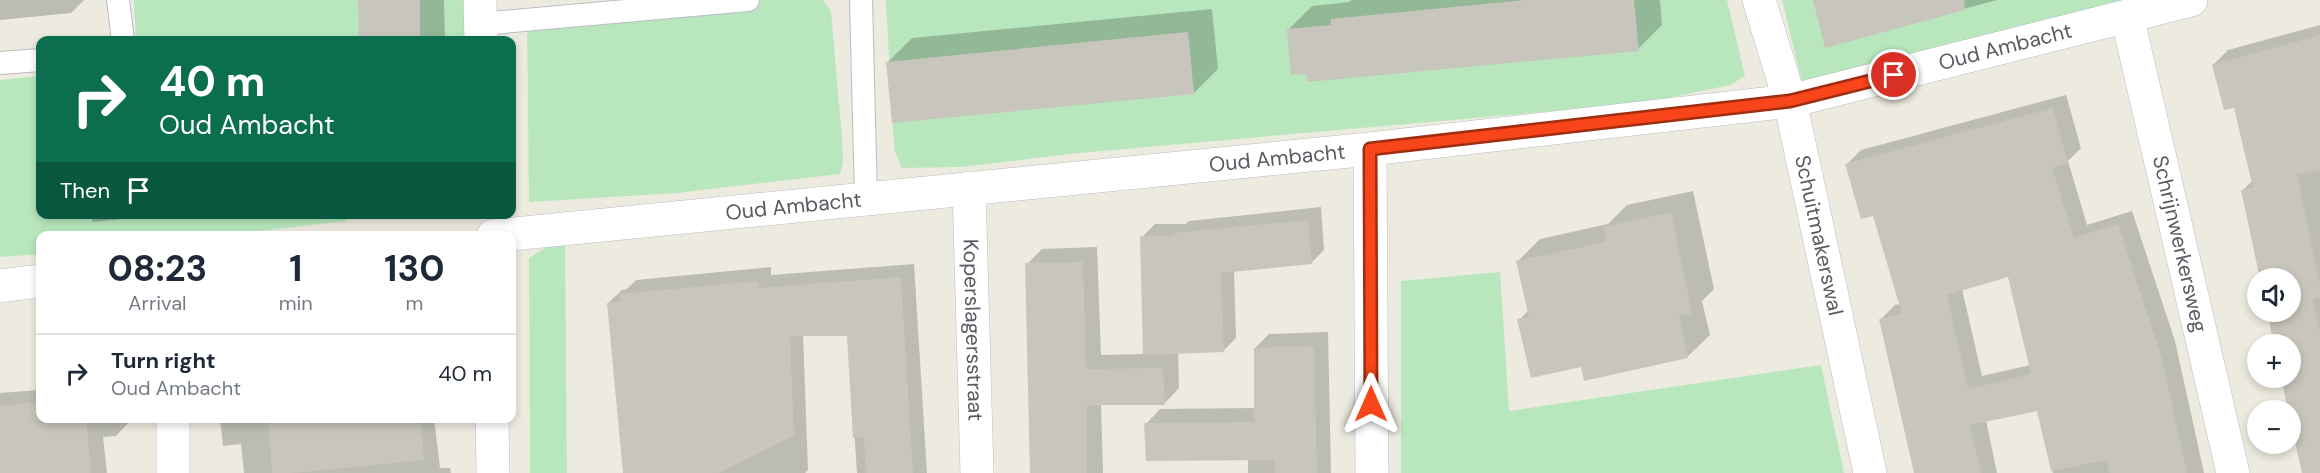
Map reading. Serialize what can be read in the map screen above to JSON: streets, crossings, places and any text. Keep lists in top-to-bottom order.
{
  "streets": {
    "street": [
      "Oud Ambacht",
      "Schuitmakerswal",
      "Schrijnwerkersweg",
      "Koperslagersstraat"
    ]
  },
  "crossings": [
    ["Oud Ambacht", "Schuitmakerswal"],
    ["Oud Ambacht", "Schrijnwerkersweg"],
    ["Oud Ambacht", "Koperslagersstraat"]
  ],
  "page": {
    "turn": ["40 m", "Oud Ambacht"],
    "then": "Then",
    "eta": [
      "08:23",
      "Arrival",
      "1",
      "min",
      "130",
      "m"
    ],
    "map_buttons": ["+", "−"],
    "list": [
      {
        "name": "Turn right",
        "note": "Oud Ambacht",
        "value": "40 m"
      }
    ]
  }
}
